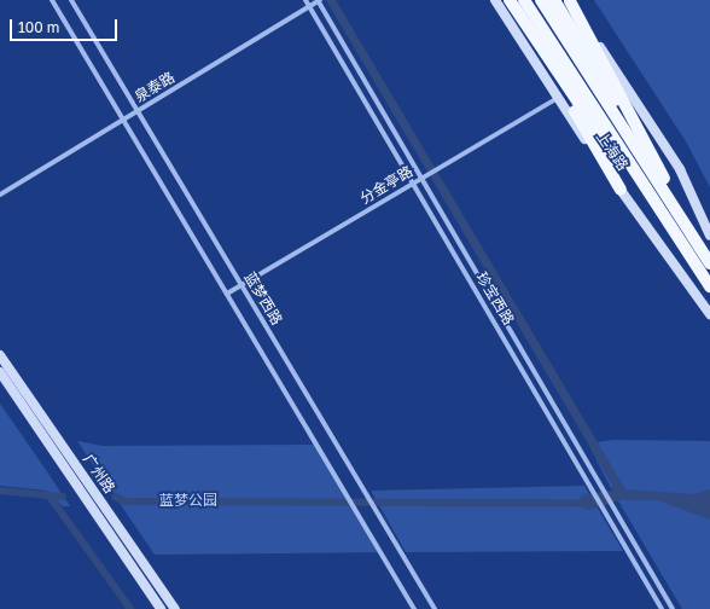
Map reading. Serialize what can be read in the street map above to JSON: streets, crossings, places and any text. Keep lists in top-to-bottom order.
{
  "streets": {
    "highway": ["上海路"],
    "main road": ["广州路"],
    "street": [
      "泉泰路",
      "分金亭路",
      "蓝梦西路",
      "珍宝西路"
    ]
  },
  "crossings": [
    ["泉泰路", "蓝梦西路"],
    ["泉泰路", "珍宝西路"],
    ["上海路", "分金亭路"],
    ["分金亭路", "蓝梦西路"],
    ["分金亭路", "珍宝西路"]
  ],
  "parks": ["蓝梦公园"],
  "scale_bar": "100 m"
}
